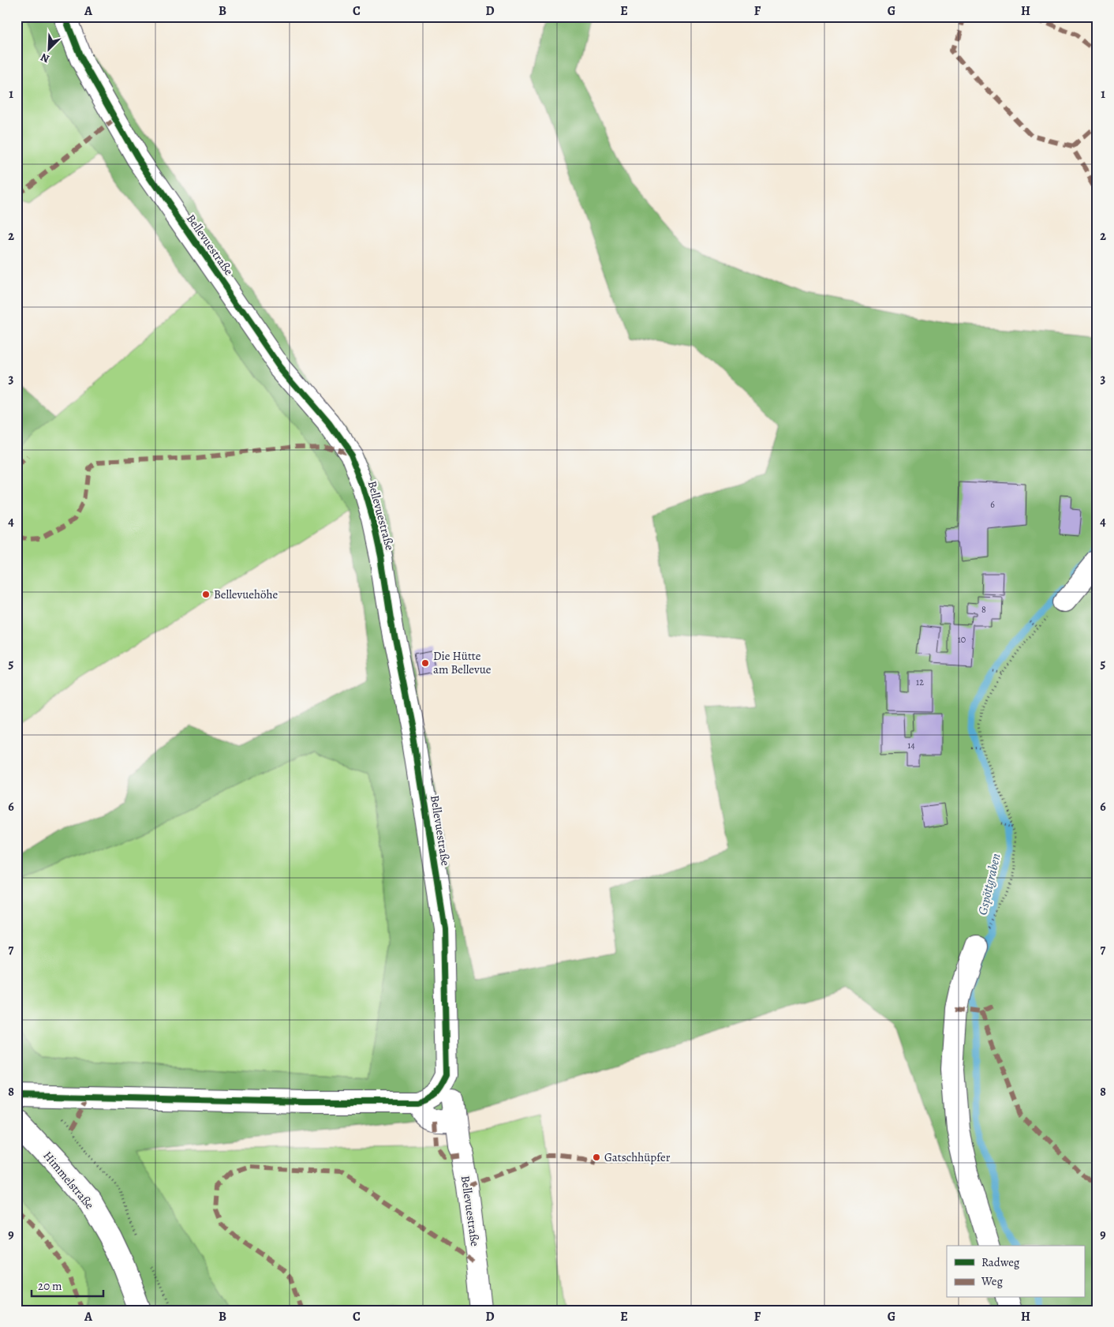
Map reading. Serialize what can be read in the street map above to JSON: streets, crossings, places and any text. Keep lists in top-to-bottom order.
{
  "streets": {
    "street": ["Bellevuestraße", "Himmelstraße"]
  },
  "water": ["Gspöttgraben"],
  "places": ["Bellevuehöhe", "Die Hütte am Bellevue", "Gatschhüpfer"],
  "house_numbers": [
    "6",
    "8",
    "10",
    "12",
    "14"
  ],
  "legend": ["Radweg", "Weg"],
  "scale_bar": "20 m",
  "north": "bottom left",
  "grid": {
    "columns": [
      "A",
      "B",
      "C",
      "D",
      "E",
      "F",
      "G",
      "H"
    ],
    "rows": [
      "1",
      "2",
      "3",
      "4",
      "5",
      "6",
      "7",
      "8",
      "9"
    ]
  }
}
